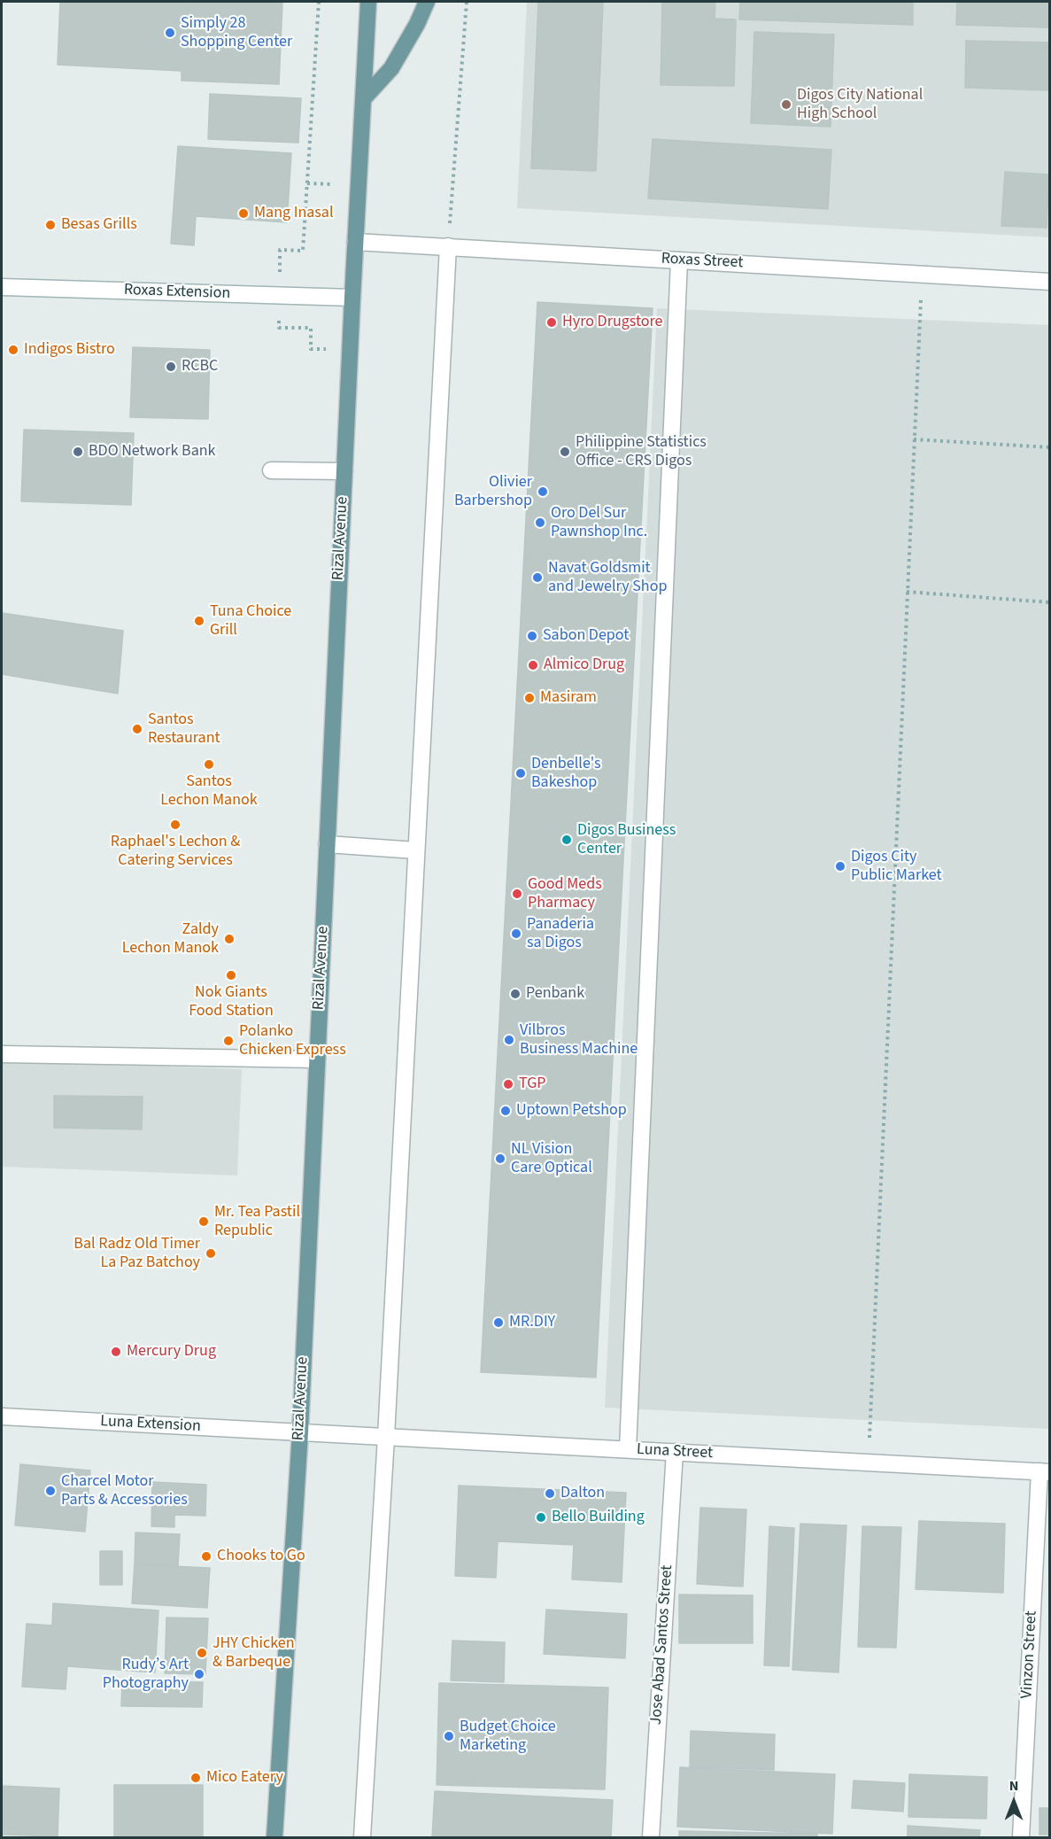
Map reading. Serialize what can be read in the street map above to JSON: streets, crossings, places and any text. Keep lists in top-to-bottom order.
{
  "streets": {
    "main road": ["Rizal Avenue"],
    "street": [
      "Roxas Street",
      "Roxas Extension",
      "Luna Extension",
      "Luna Street",
      "Jose Abad Santos Street",
      "Vinzon Street"
    ]
  },
  "crossings": [
    ["Roxas Street", "Rizal Avenue"],
    ["Roxas Extension", "Rizal Avenue"],
    ["Rizal Avenue", "Luna Extension"],
    ["Rizal Avenue", "Luna Street"],
    ["Luna Extension", "Luna Street"],
    ["Luna Street", "Jose Abad Santos Street"],
    ["Luna Street", "Vinzon Street"]
  ],
  "places": [
    "Simply 28 Shopping Center",
    "Digos City National High School",
    "Mang Inasal",
    "Besas Grills",
    "Hyro Drugstore",
    "Indigos Bistro",
    "RCBC",
    "BDO Network Bank",
    "Philippine Statistics Office - CRS Digos",
    "Olivier Barbershop",
    "Oro Del Sur Pawnshop Inc.",
    "Navat Goldsmit and Jewelry Shop",
    "Tuna Choice Grill",
    "Sabon Depot",
    "Almico Drug",
    "Masiram",
    "Santos Restaurant",
    "Santos Lechon Manok",
    "Denbelle's Bakeshop",
    "Raphael's Lechon & Catering Services",
    "Digos Business Center",
    "Digos City Public Market",
    "Good Meds Pharmacy",
    "Panaderia sa Digos",
    "Zaldy Lechon Manok",
    "Nok Giants Food Station",
    "Penbank",
    "Vilbros Business Machine",
    "Polanko Chicken Express",
    "TGP",
    "Uptown Petshop",
    "NL Vision Care Optical",
    "Mr. Tea Pastil Republic",
    "Bal Radz Old Timer La Paz Batchoy",
    "MR.DIY",
    "Mercury Drug",
    "Charcel Motor Parts & Accessories",
    "Dalton",
    "Bello Building",
    "Chooks to Go",
    "JHY Chicken & Barbeque",
    "Rudy’s Art Photography",
    "Budget Choice Marketing",
    "Mico Eatery"
  ],
  "north": "top"
}
